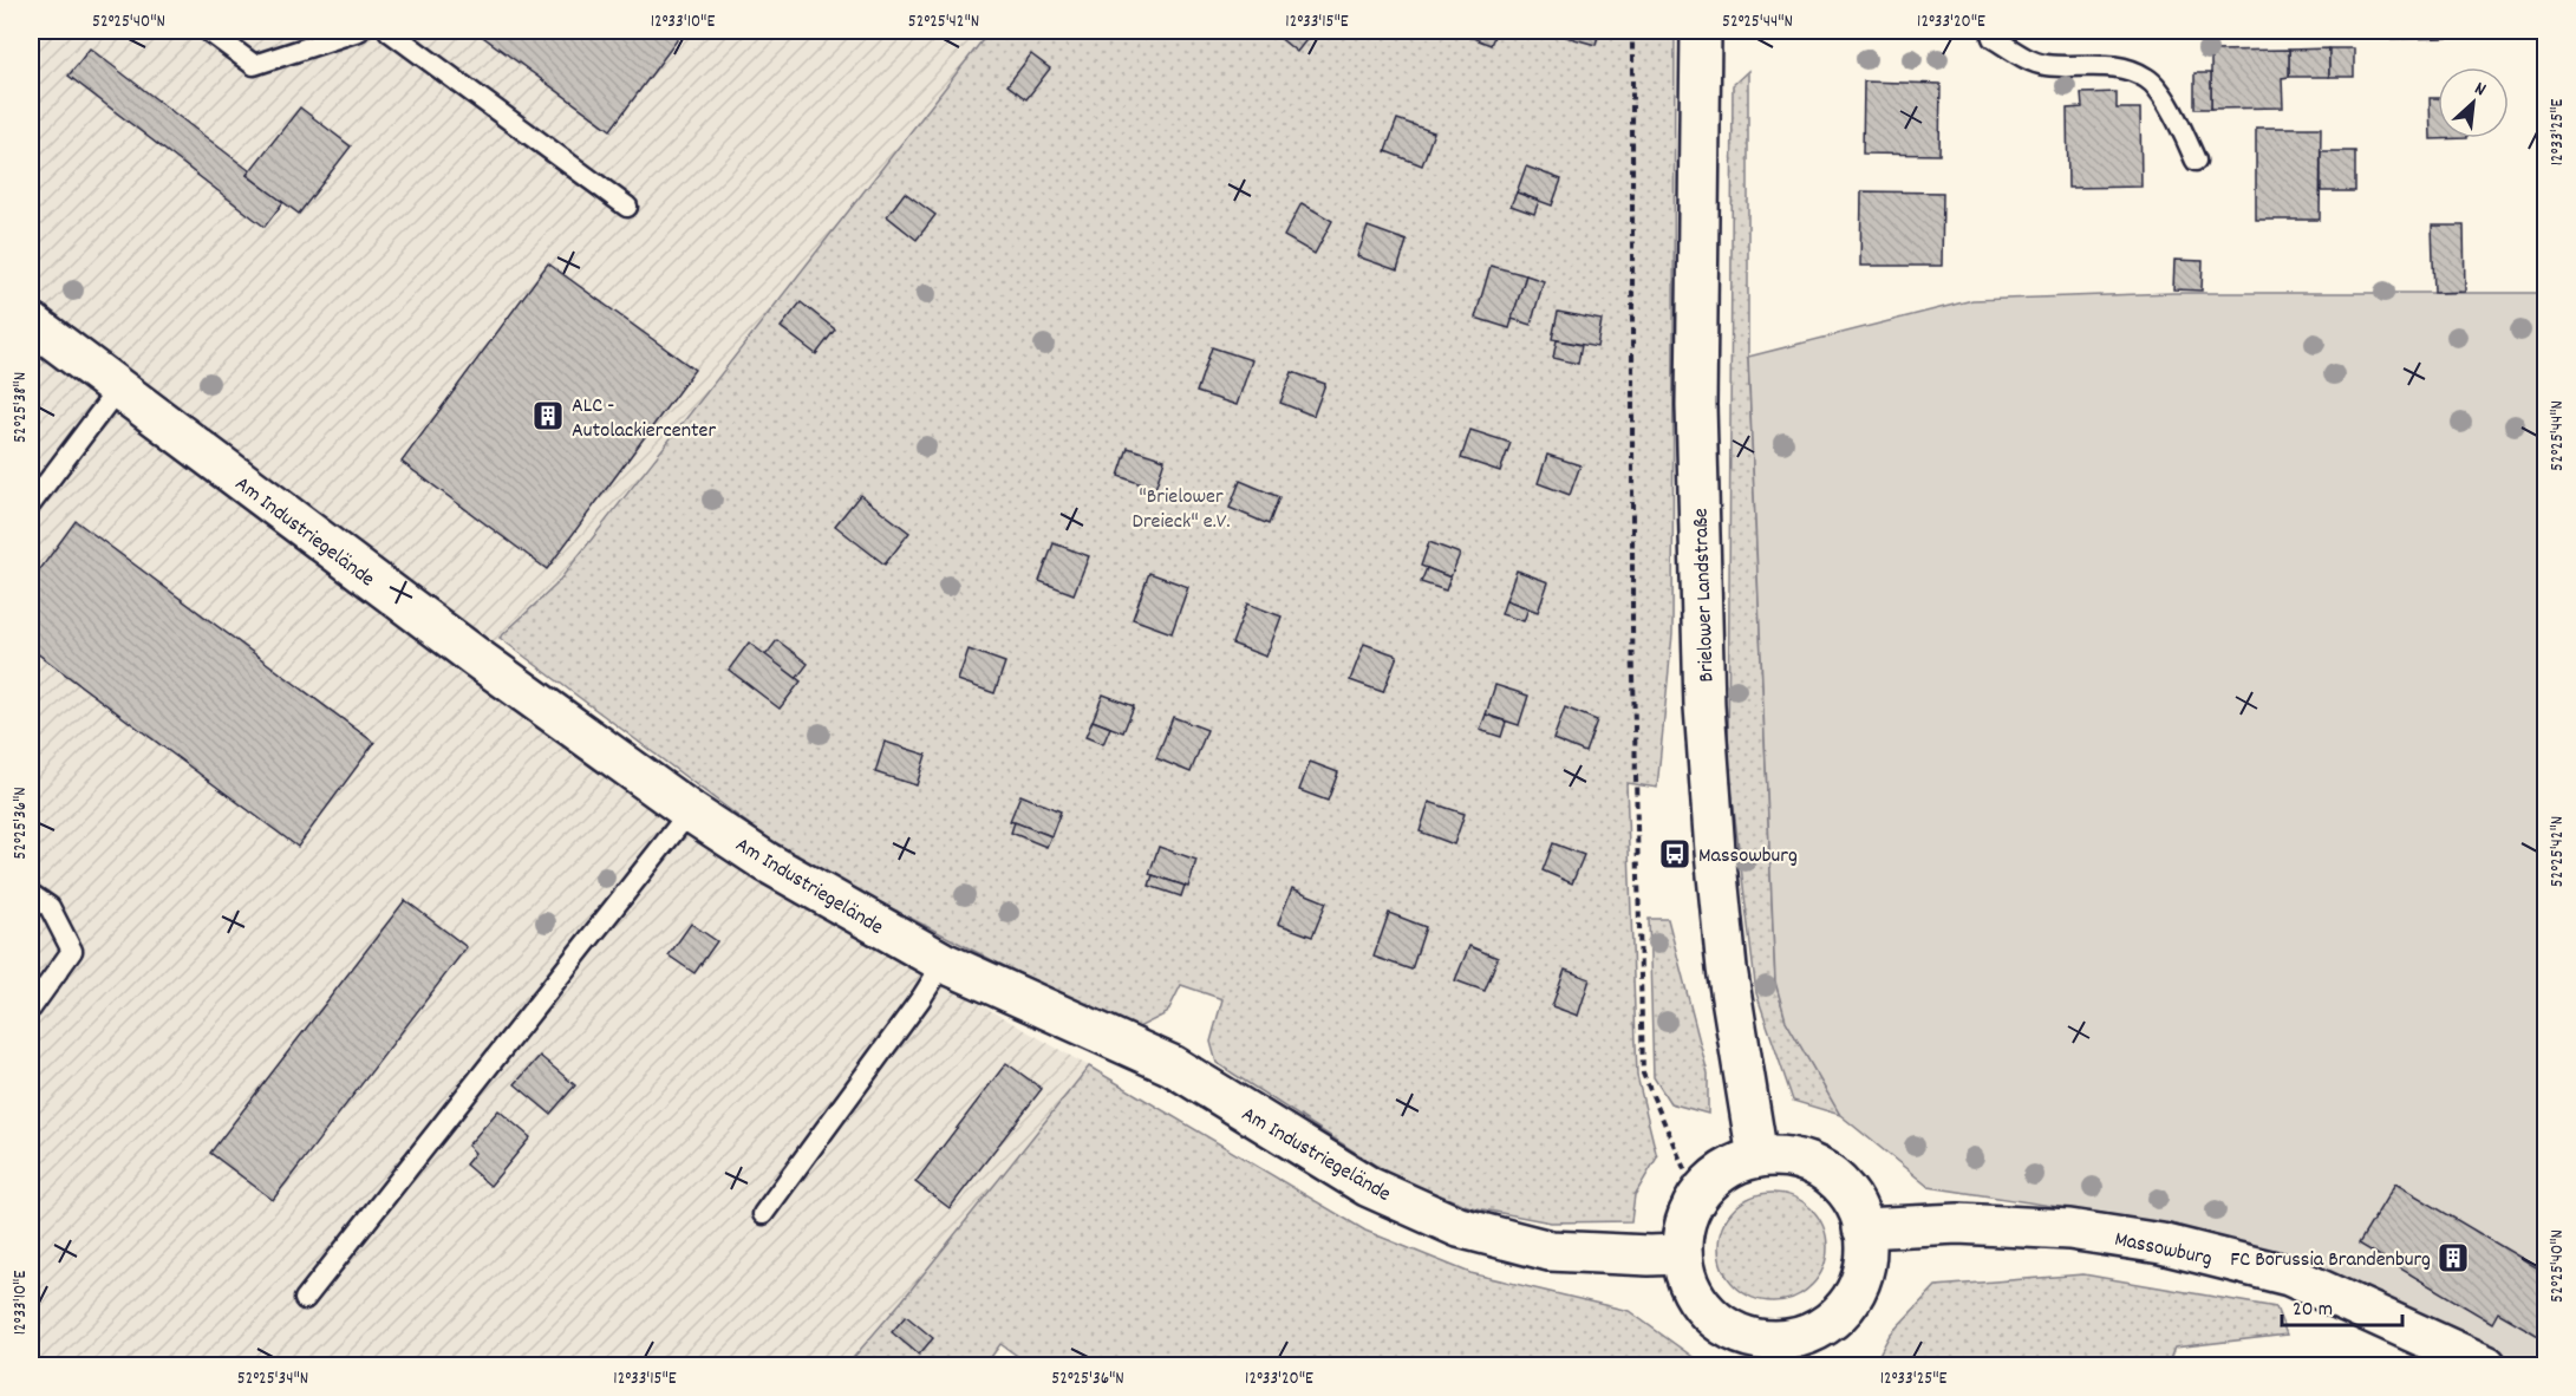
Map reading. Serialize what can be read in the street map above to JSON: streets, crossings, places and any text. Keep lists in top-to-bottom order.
{
  "streets": {
    "street": ["Am Industriegelände", "Brielower Landstraße", "Massowburg"]
  },
  "crossings": [
    ["Am Industriegelände", "Brielower Landstraße"],
    ["Am Industriegelände", "Massowburg"],
    ["Brielower Landstraße", "Massowburg"]
  ],
  "parks": ["\"Brielower Dreieck\" e.V."],
  "places": {
    "building": ["ALC - Autolackiercenter", "FC Borussia Brandenburg"],
    "bus stop": ["Massowburg"]
  },
  "scale_bar": "20 m",
  "north": "top right",
  "coordinates": [
    "52°25'40\"N",
    "12°33'10\"E",
    "52°25'42\"N",
    "12°33'15\"E",
    "52°25'44\"N",
    "12°33'20\"E",
    "12°33'25\"E",
    "52°25'38\"N",
    "52°25'36\"N",
    "52°25'34\"N"
  ]
}
